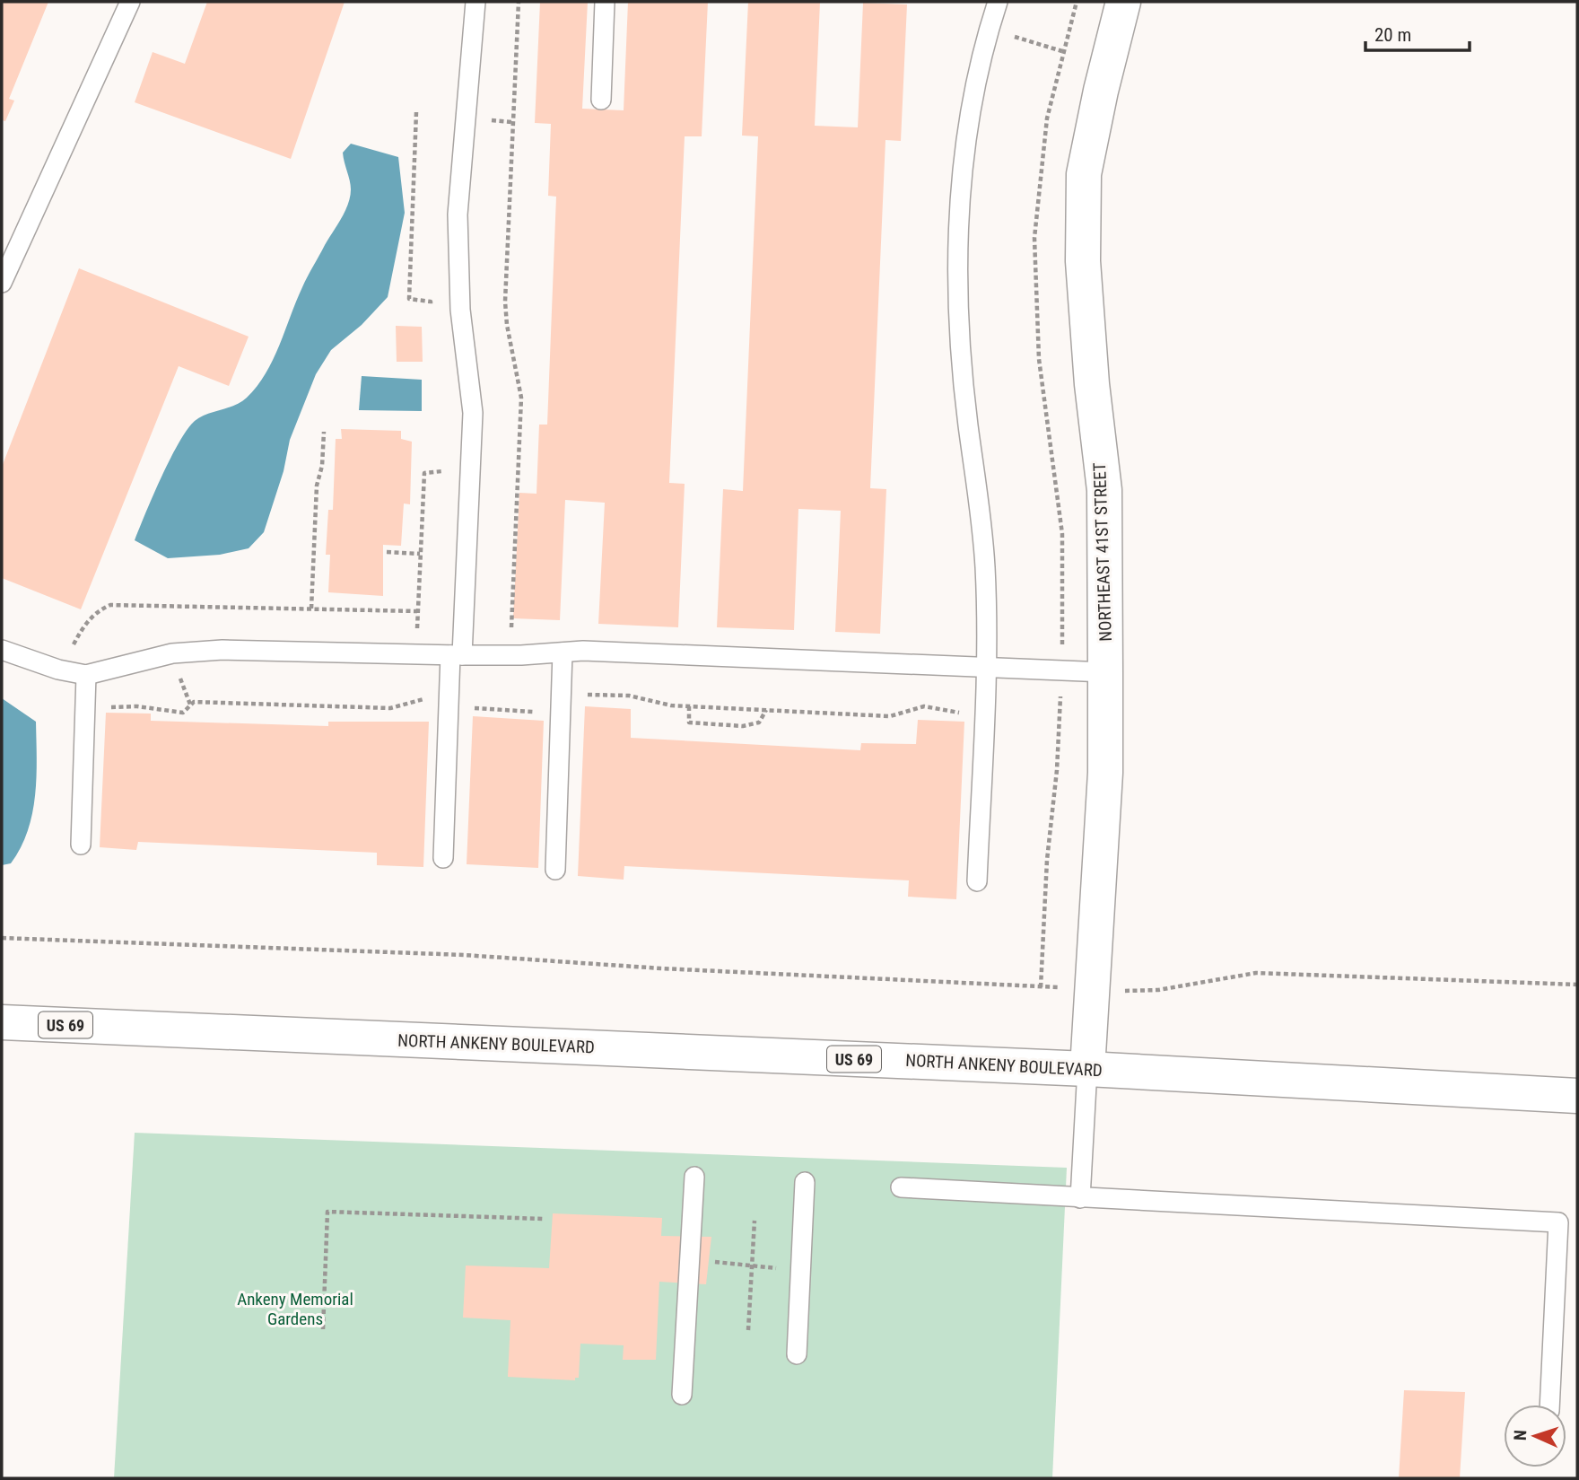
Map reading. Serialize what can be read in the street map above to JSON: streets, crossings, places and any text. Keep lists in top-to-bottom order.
{
  "streets": {
    "main road": ["NORTHEAST 41ST STREET", "US 69", "NORTH ANKENY BOULEVARD"]
  },
  "crossings": [
    ["NORTHEAST 41ST STREET", "NORTH ANKENY BOULEVARD"]
  ],
  "parks": ["Ankeny Memorial Gardens"],
  "scale_bar": "20 m",
  "north": "left"
}
